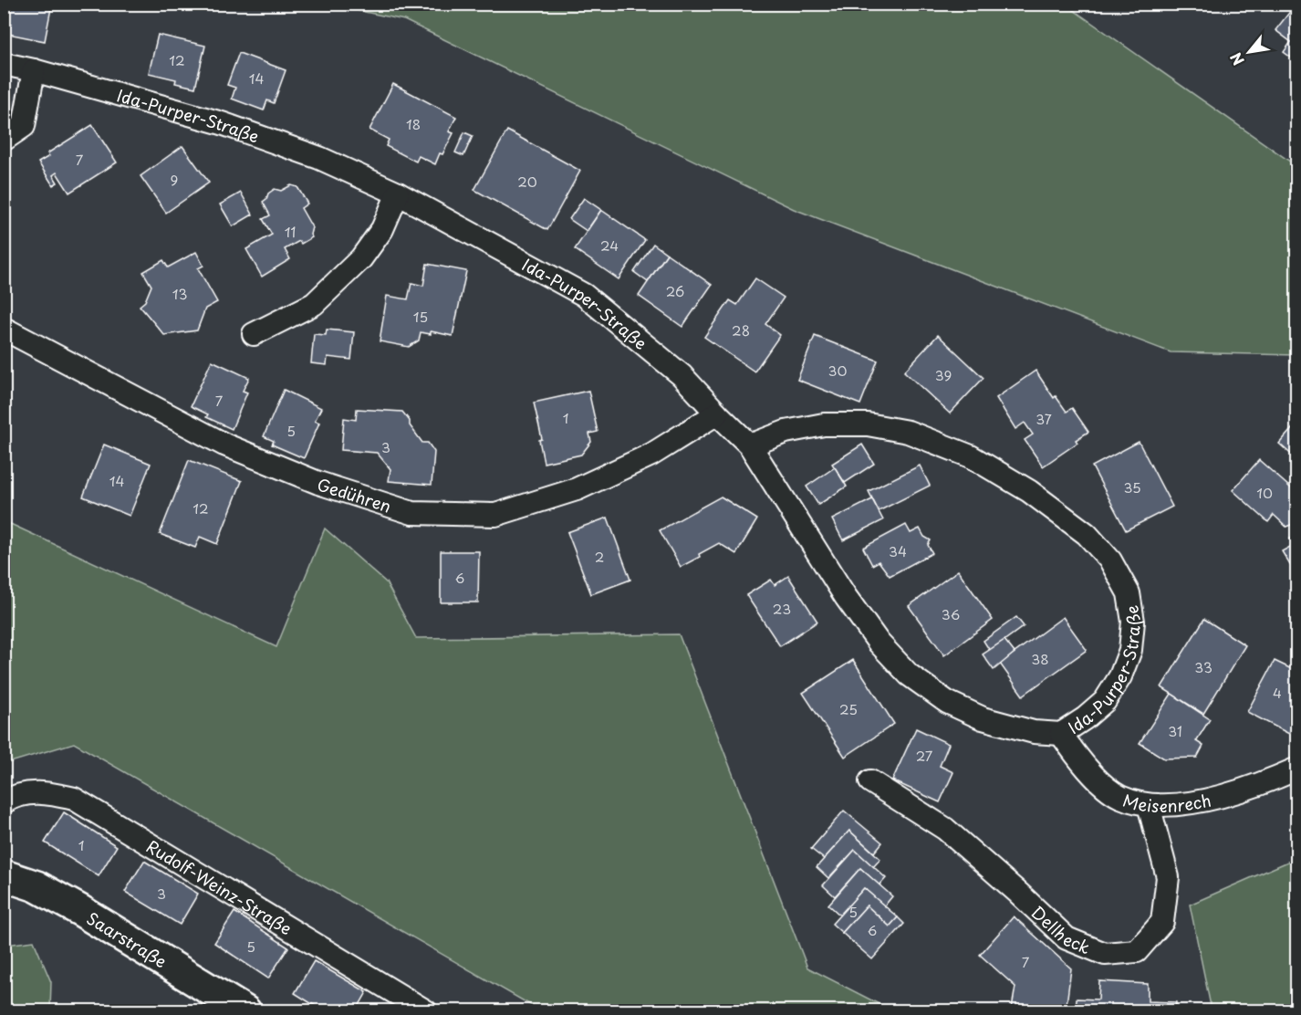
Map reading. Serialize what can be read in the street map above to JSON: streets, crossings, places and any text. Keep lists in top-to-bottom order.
{
  "streets": {
    "street": [
      "Ida-Purper-Straße",
      "Gedühren",
      "Meisenrech",
      "Rudolf-Weinz-Straße",
      "Dellheck",
      "Saarstraße"
    ]
  },
  "crossings": [
    ["Ida-Purper-Straße", "Gedühren"],
    ["Ida-Purper-Straße", "Meisenrech"],
    ["Meisenrech", "Dellheck"]
  ],
  "house_numbers": [
    "12",
    "14",
    "18",
    "7",
    "9",
    "20",
    "11",
    "24",
    "26",
    "13",
    "15",
    "28",
    "30",
    "39",
    "7",
    "1",
    "37",
    "5",
    "3",
    "14",
    "35",
    "10",
    "12",
    "34",
    "2",
    "6",
    "23",
    "36",
    "38",
    "33",
    "4",
    "25",
    "31",
    "27",
    "1",
    "3",
    "5",
    "6",
    "5",
    "7"
  ],
  "north": "bottom left"
}
